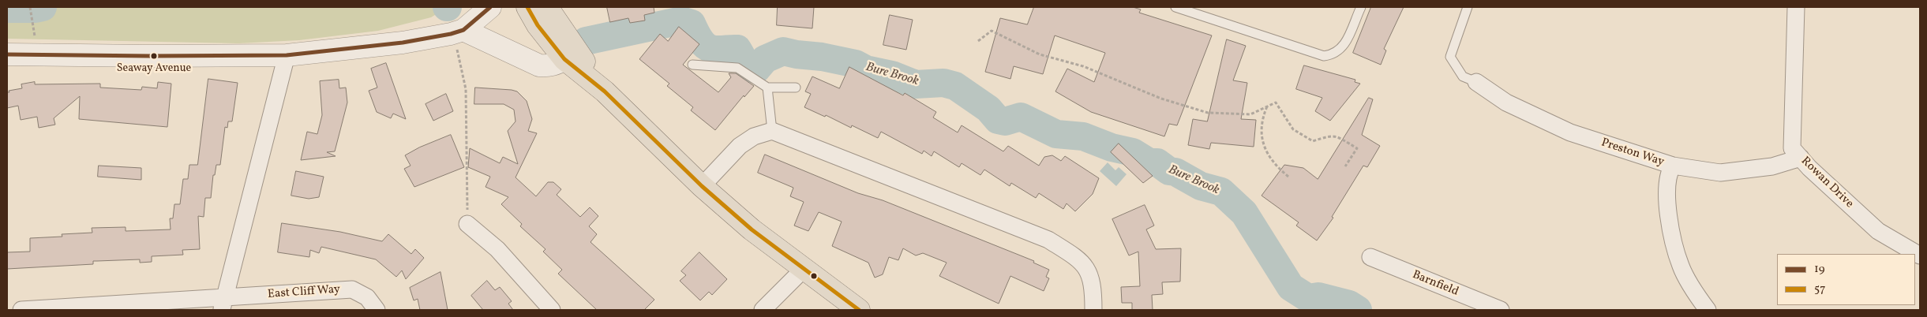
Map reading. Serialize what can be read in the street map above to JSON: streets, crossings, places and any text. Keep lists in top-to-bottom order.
{
  "streets": {
    "street": [
      "Preston Way",
      "Rowan Drive",
      "Barnfield",
      "East Cliff Way"
    ]
  },
  "crossings": [
    ["Preston Way", "Rowan Drive"]
  ],
  "water": ["Bure Brook"],
  "places": ["Seaway Avenue"],
  "lines": ["transit line 19", "transit line 57"],
  "legend": ["19", "57"]
}
